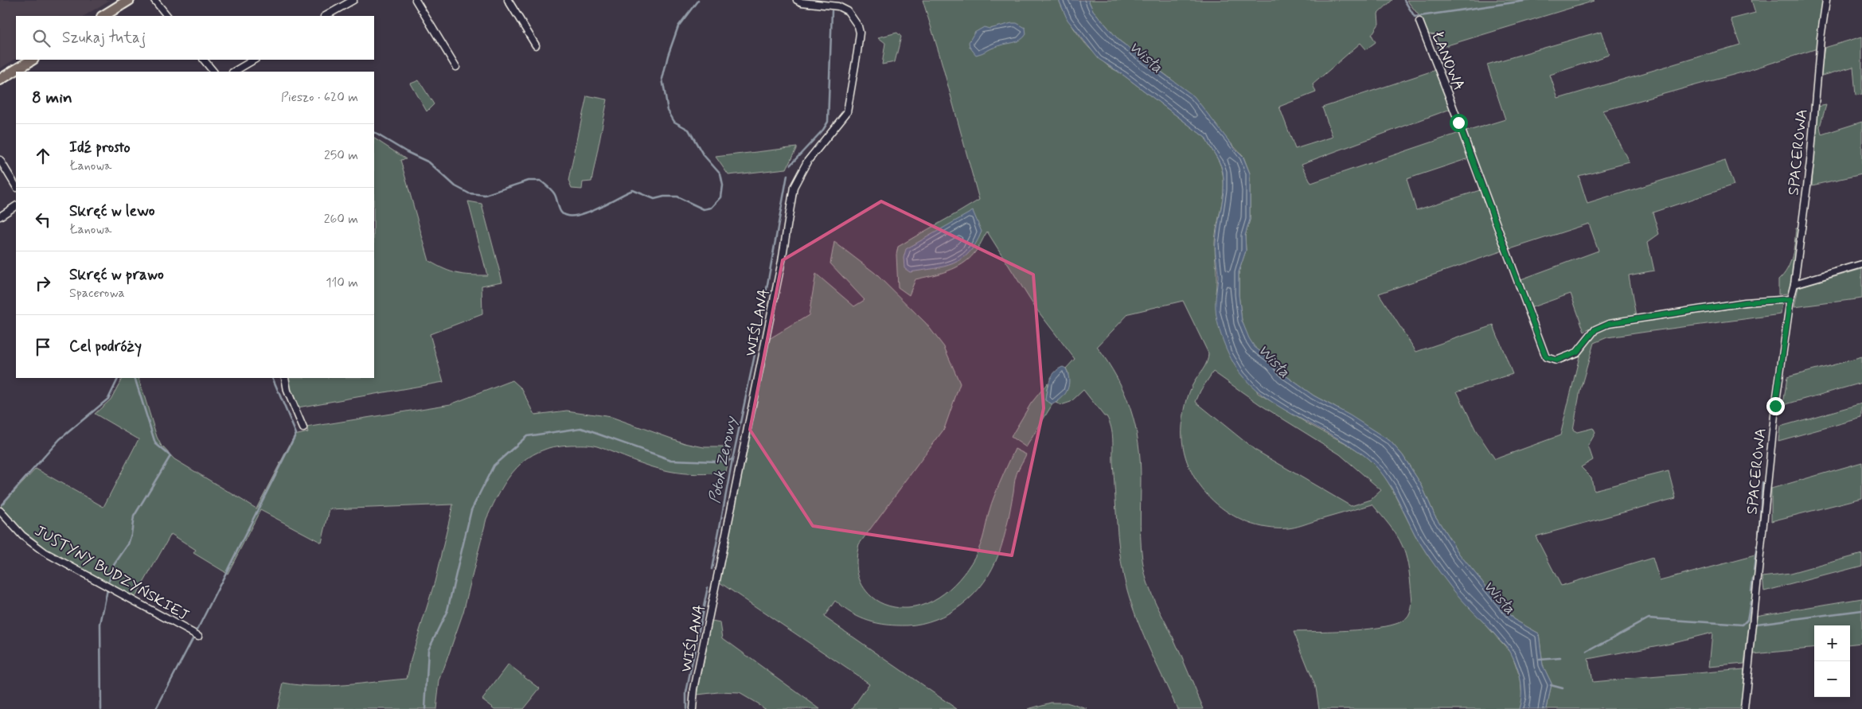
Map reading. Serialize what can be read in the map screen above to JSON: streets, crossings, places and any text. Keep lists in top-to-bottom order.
{
  "streets": {
    "street": [
      "ŁANOWA",
      "SPACEROWA",
      "WIŚLANA",
      "JUSTYNY BUDZYŃSKIEJ"
    ]
  },
  "crossings": [
    ["ŁANOWA", "SPACEROWA"]
  ],
  "water": ["Wisła", "Potok Zerowy"],
  "page": {
    "search": "Szukaj tutaj",
    "heading": ["8 min", "Pieszo · 620 m"],
    "list": [
      ["Idź prosto", "Łanowa", "250 m"],
      ["Skręć w lewo", "Łanowa", "260 m"],
      ["Skręć w prawo", "Spacerowa", "110 m"],
      "Cel podróży"
    ],
    "map_buttons": ["+", "−"]
  }
}
